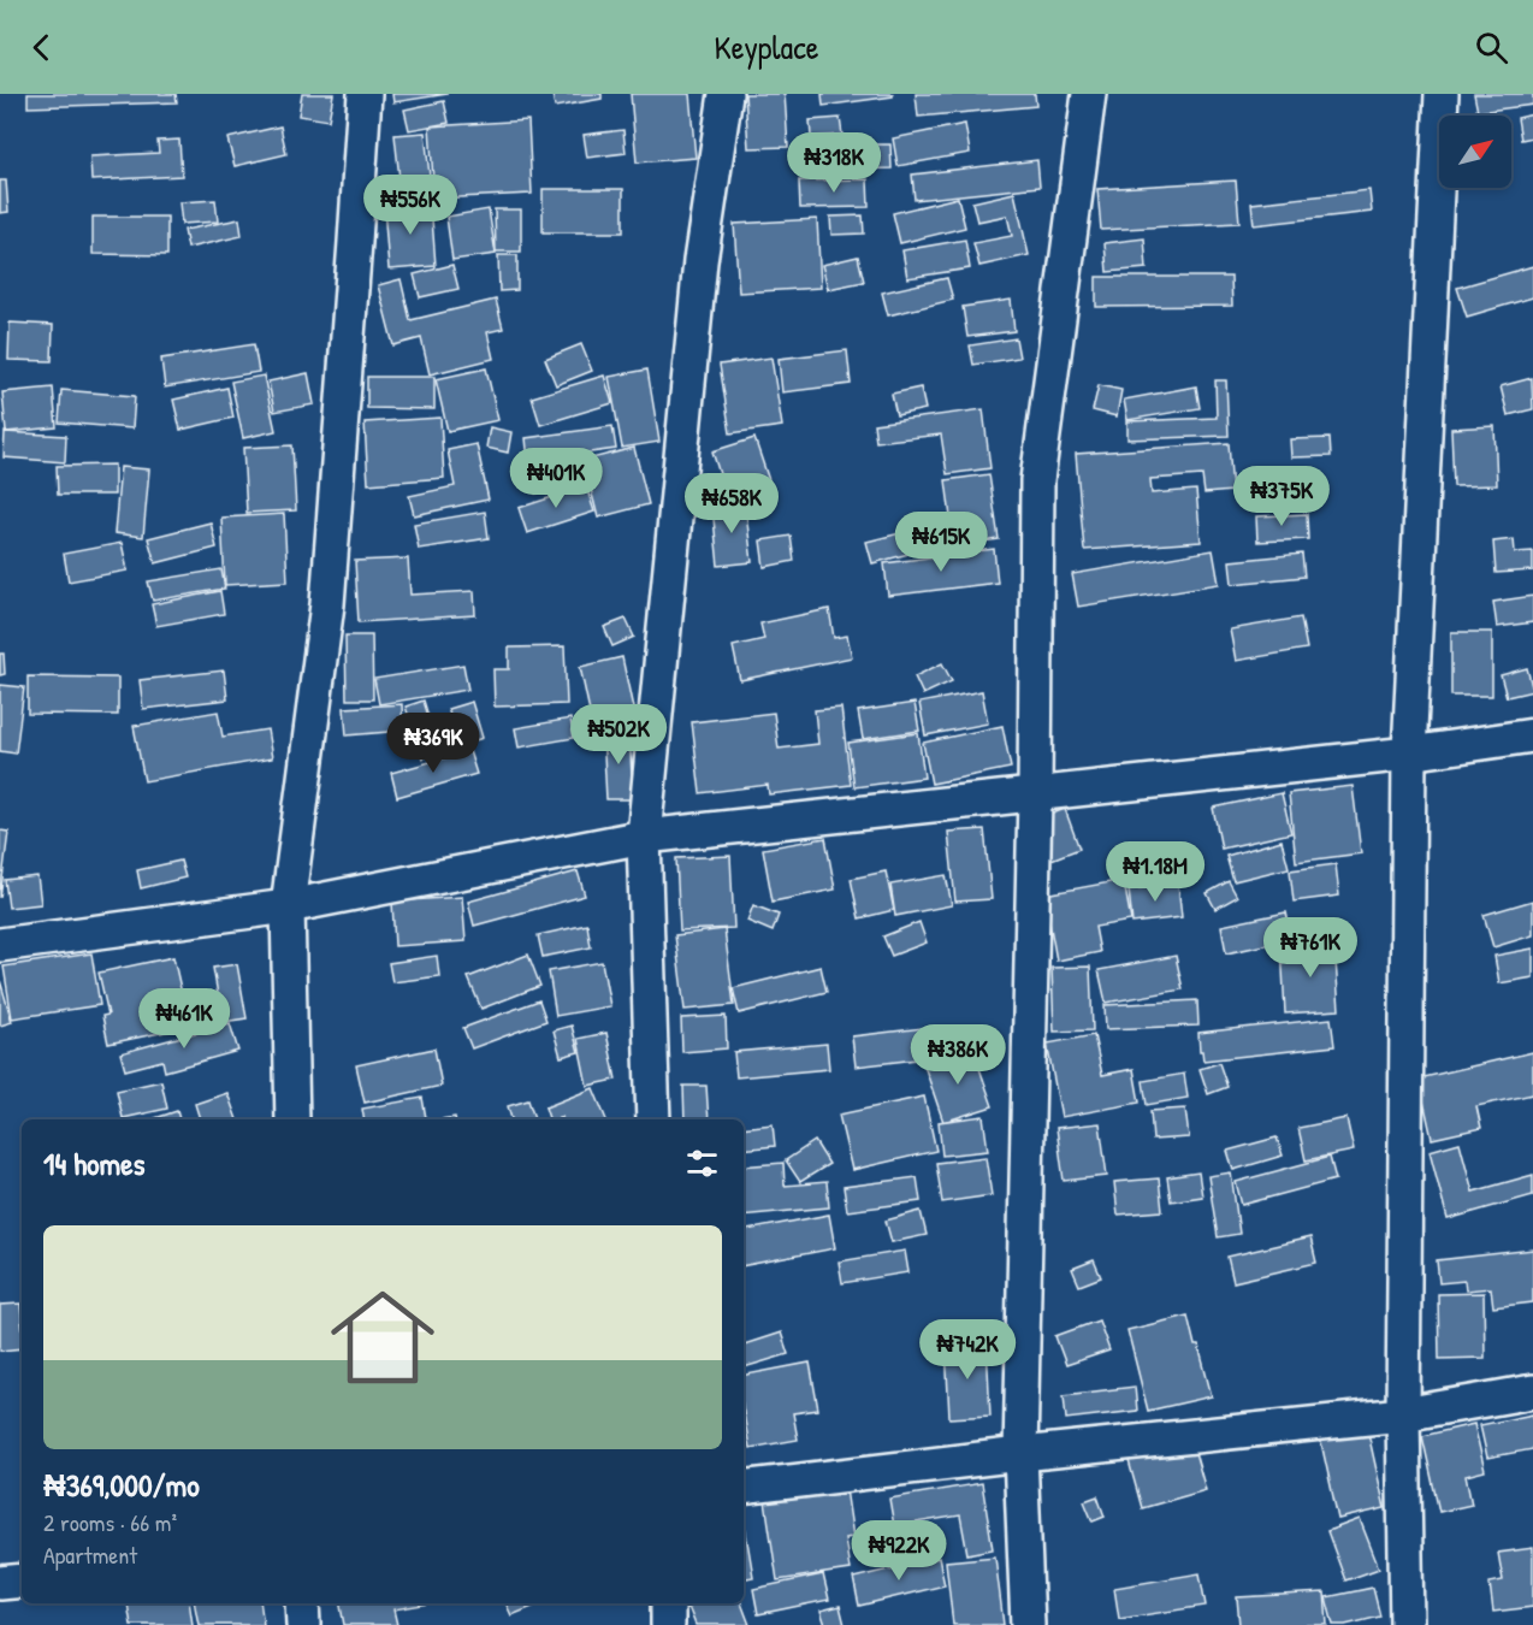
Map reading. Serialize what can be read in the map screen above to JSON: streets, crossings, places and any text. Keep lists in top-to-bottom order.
{
  "north": "top right",
  "page": {
    "header": "Keyplace",
    "price": [
      "₦318K",
      "₦556K",
      "₦401K",
      "₦375K",
      "₦658K",
      "₦615K",
      "₦502K",
      "₦369K",
      "₦1.18M",
      "₦761K",
      "₦461K",
      "₦386K",
      "₦742K",
      "₦922K"
    ],
    "heading": "14 homes",
    "list": [
      {
        "name": "₦369,000/mo",
        "note": "2 rooms · 66 m² · Apartment"
      }
    ]
  }
}
